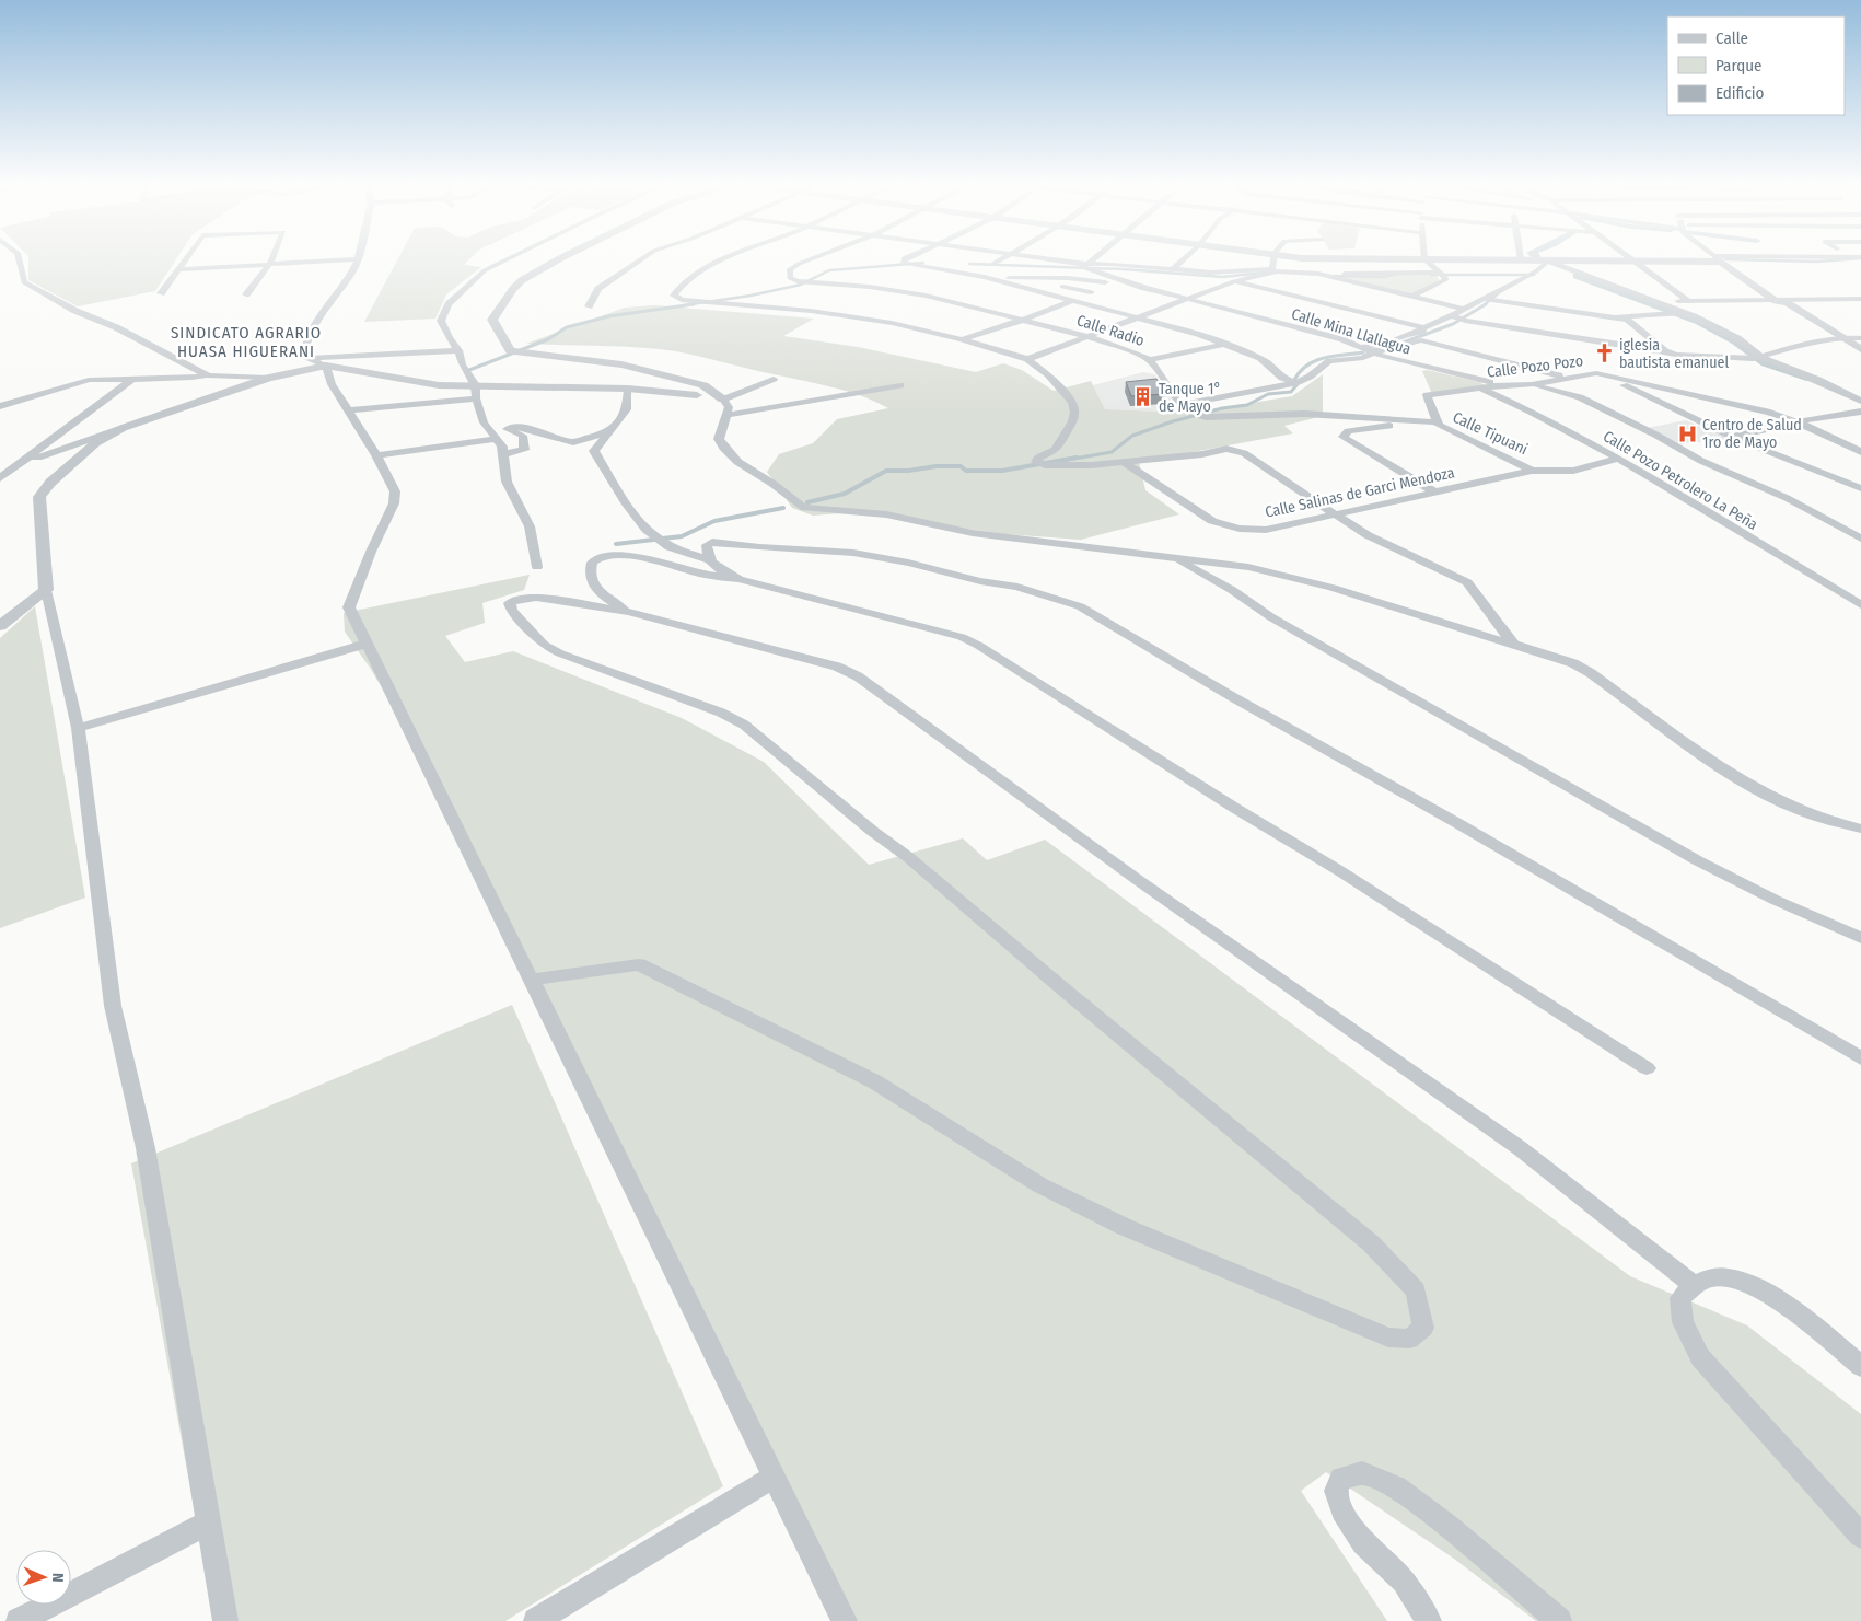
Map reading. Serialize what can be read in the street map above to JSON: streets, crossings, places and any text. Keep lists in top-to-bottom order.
{
  "streets": {
    "street": [
      "Calle Radio",
      "Calle Mina Llallagua",
      "Calle Pozo Pozo",
      "Calle Tipuani",
      "Calle Pozo Petrolero La Peña",
      "Calle Salinas de Garci Mendoza"
    ]
  },
  "crossings": [
    ["Calle Mina Llallagua", "Calle Pozo Pozo"],
    ["Calle Pozo Pozo", "Calle Tipuani"],
    ["Calle Pozo Pozo", "Calle Pozo Petrolero La Peña"],
    ["Calle Tipuani", "Calle Salinas de Garci Mendoza"],
    ["Calle Pozo Petrolero La Peña", "Calle Salinas de Garci Mendoza"]
  ],
  "districts": ["SINDICATO AGRARIO HUASA HIGUERANI"],
  "places": {
    "church": ["iglesia bautista emanuel"],
    "building": ["Tanque 1° de Mayo"],
    "hospital": ["Centro de Salud 1ro de Mayo"]
  },
  "legend": ["Calle", "Parque", "Edificio"],
  "north": "right"
}
